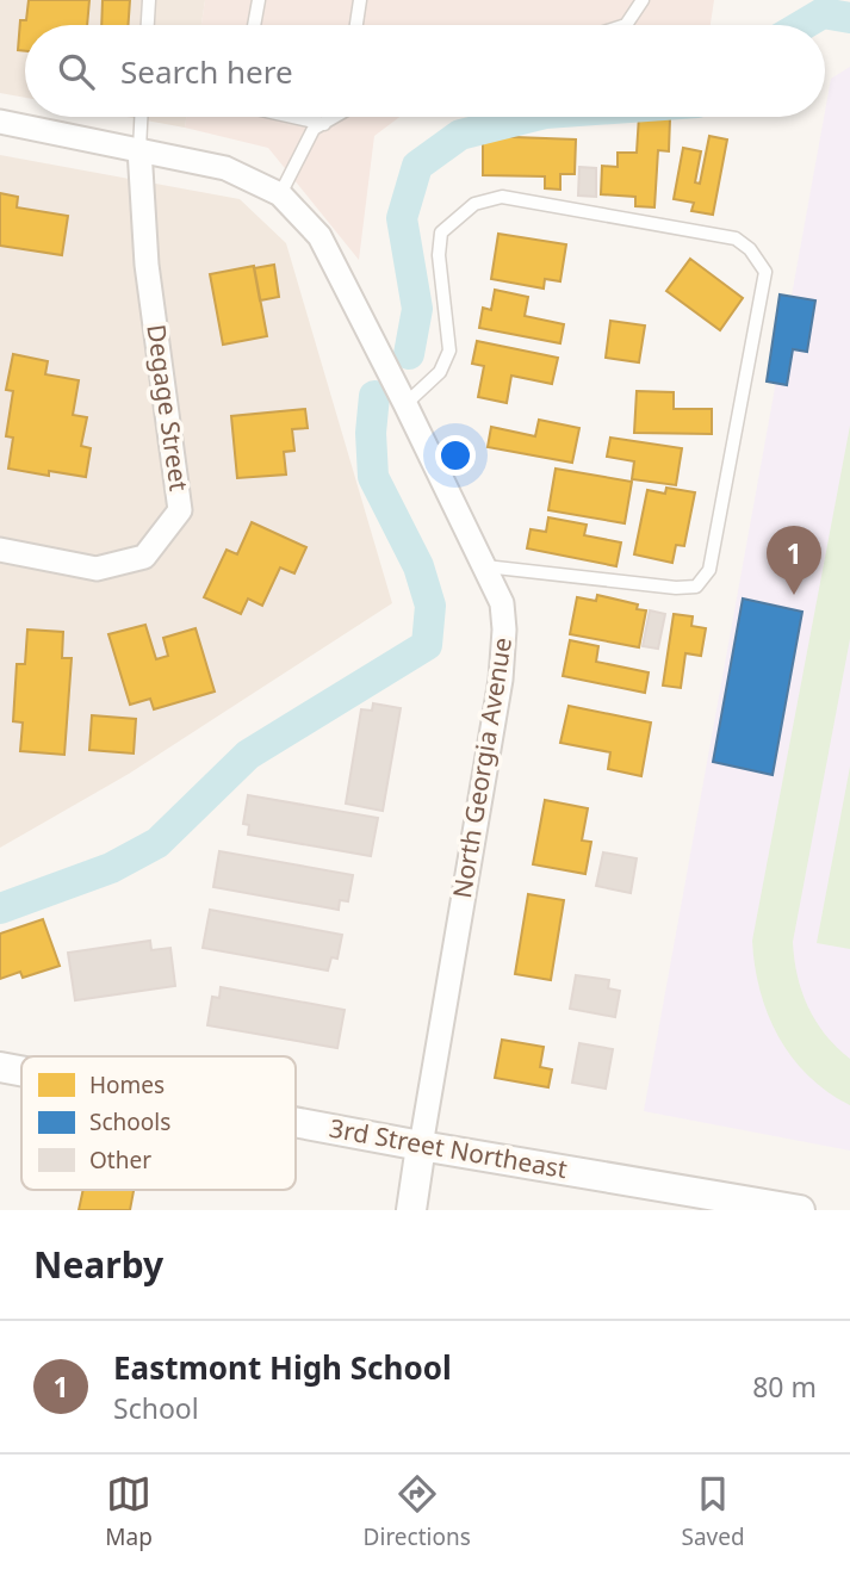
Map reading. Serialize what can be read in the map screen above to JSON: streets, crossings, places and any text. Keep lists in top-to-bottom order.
{
  "streets": {
    "street": ["Degage Street", "North Georgia Avenue", "3rd Street Northeast"]
  },
  "crossings": [
    ["North Georgia Avenue", "3rd Street Northeast"]
  ],
  "legend": ["Homes", "Schools", "Other"],
  "page": {
    "search": "Search here",
    "pins": "1",
    "heading": "Nearby",
    "list": [
      {
        "mark": "1",
        "name": "Eastmont High School",
        "note": "School",
        "value": "80 m"
      }
    ],
    "nav": ["Map", "Directions", "Saved"]
  }
}
